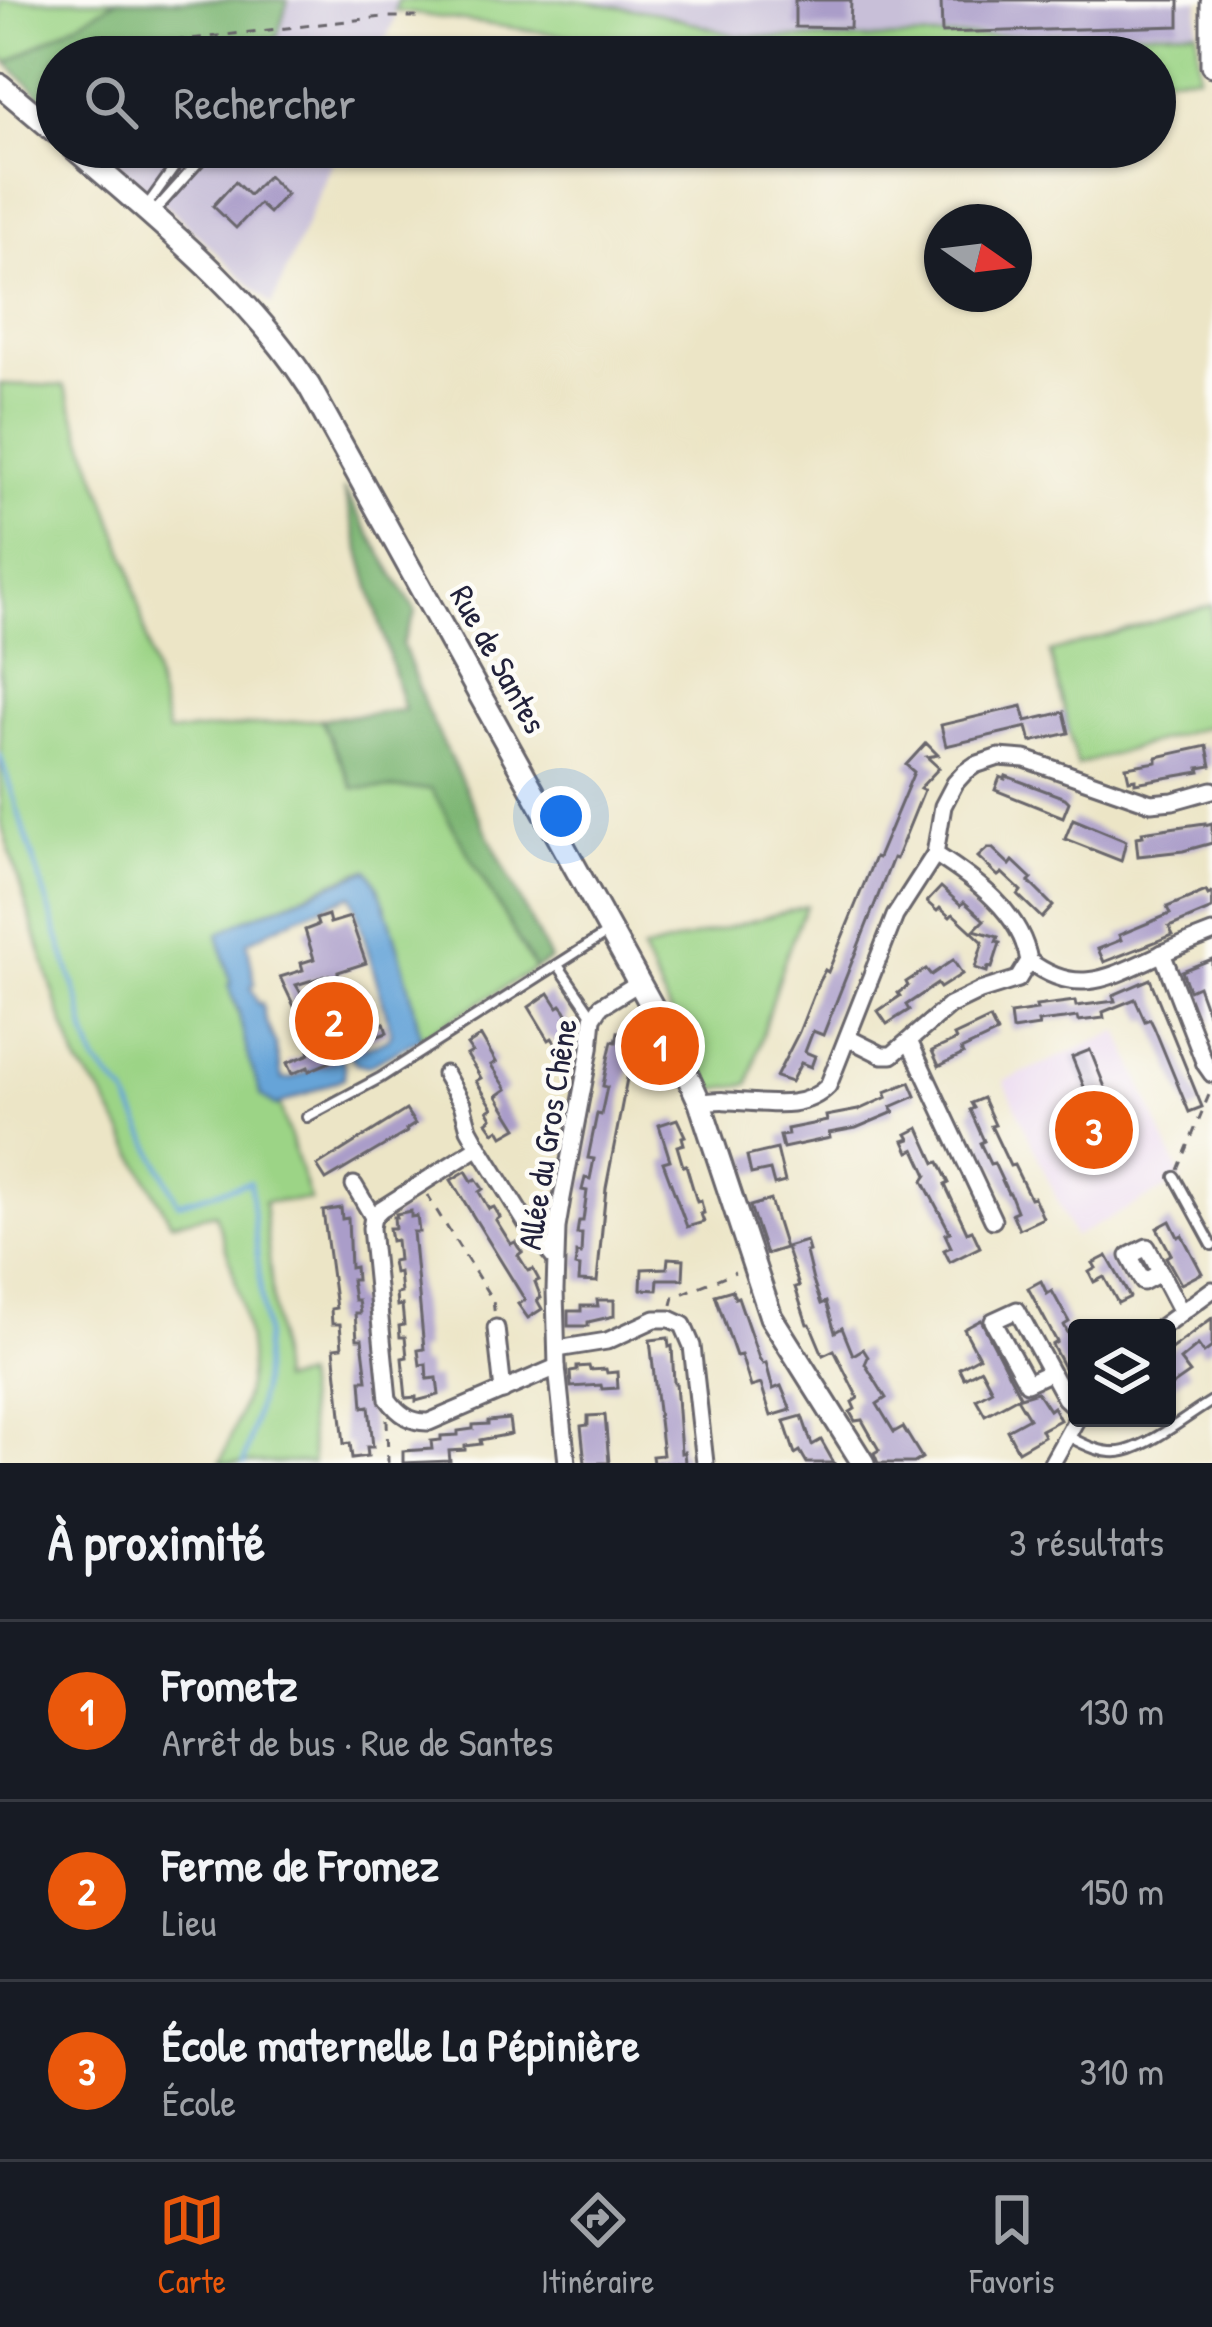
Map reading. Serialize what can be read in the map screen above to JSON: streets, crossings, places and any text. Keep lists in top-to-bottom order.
{
  "streets": {
    "street": ["Rue de Santes", "Allée du Gros Chêne"]
  },
  "crossings": [
    ["Rue de Santes", "Allée du Gros Chêne"]
  ],
  "north": "right",
  "page": {
    "search": "Rechercher",
    "pins": ["2", "1", "3"],
    "heading": ["À proximité", "3 résultats"],
    "list": [
      {
        "mark": "1",
        "name": "Frometz",
        "note": "Arrêt de bus · Rue de Santes",
        "value": "130 m"
      },
      {
        "mark": "2",
        "name": "Ferme de Fromez",
        "note": "Lieu",
        "value": "150 m"
      },
      {
        "mark": "3",
        "name": "École maternelle La Pépinière",
        "note": "École",
        "value": "310 m"
      }
    ],
    "nav": ["Carte", "Itinéraire", "Favoris"]
  }
}
